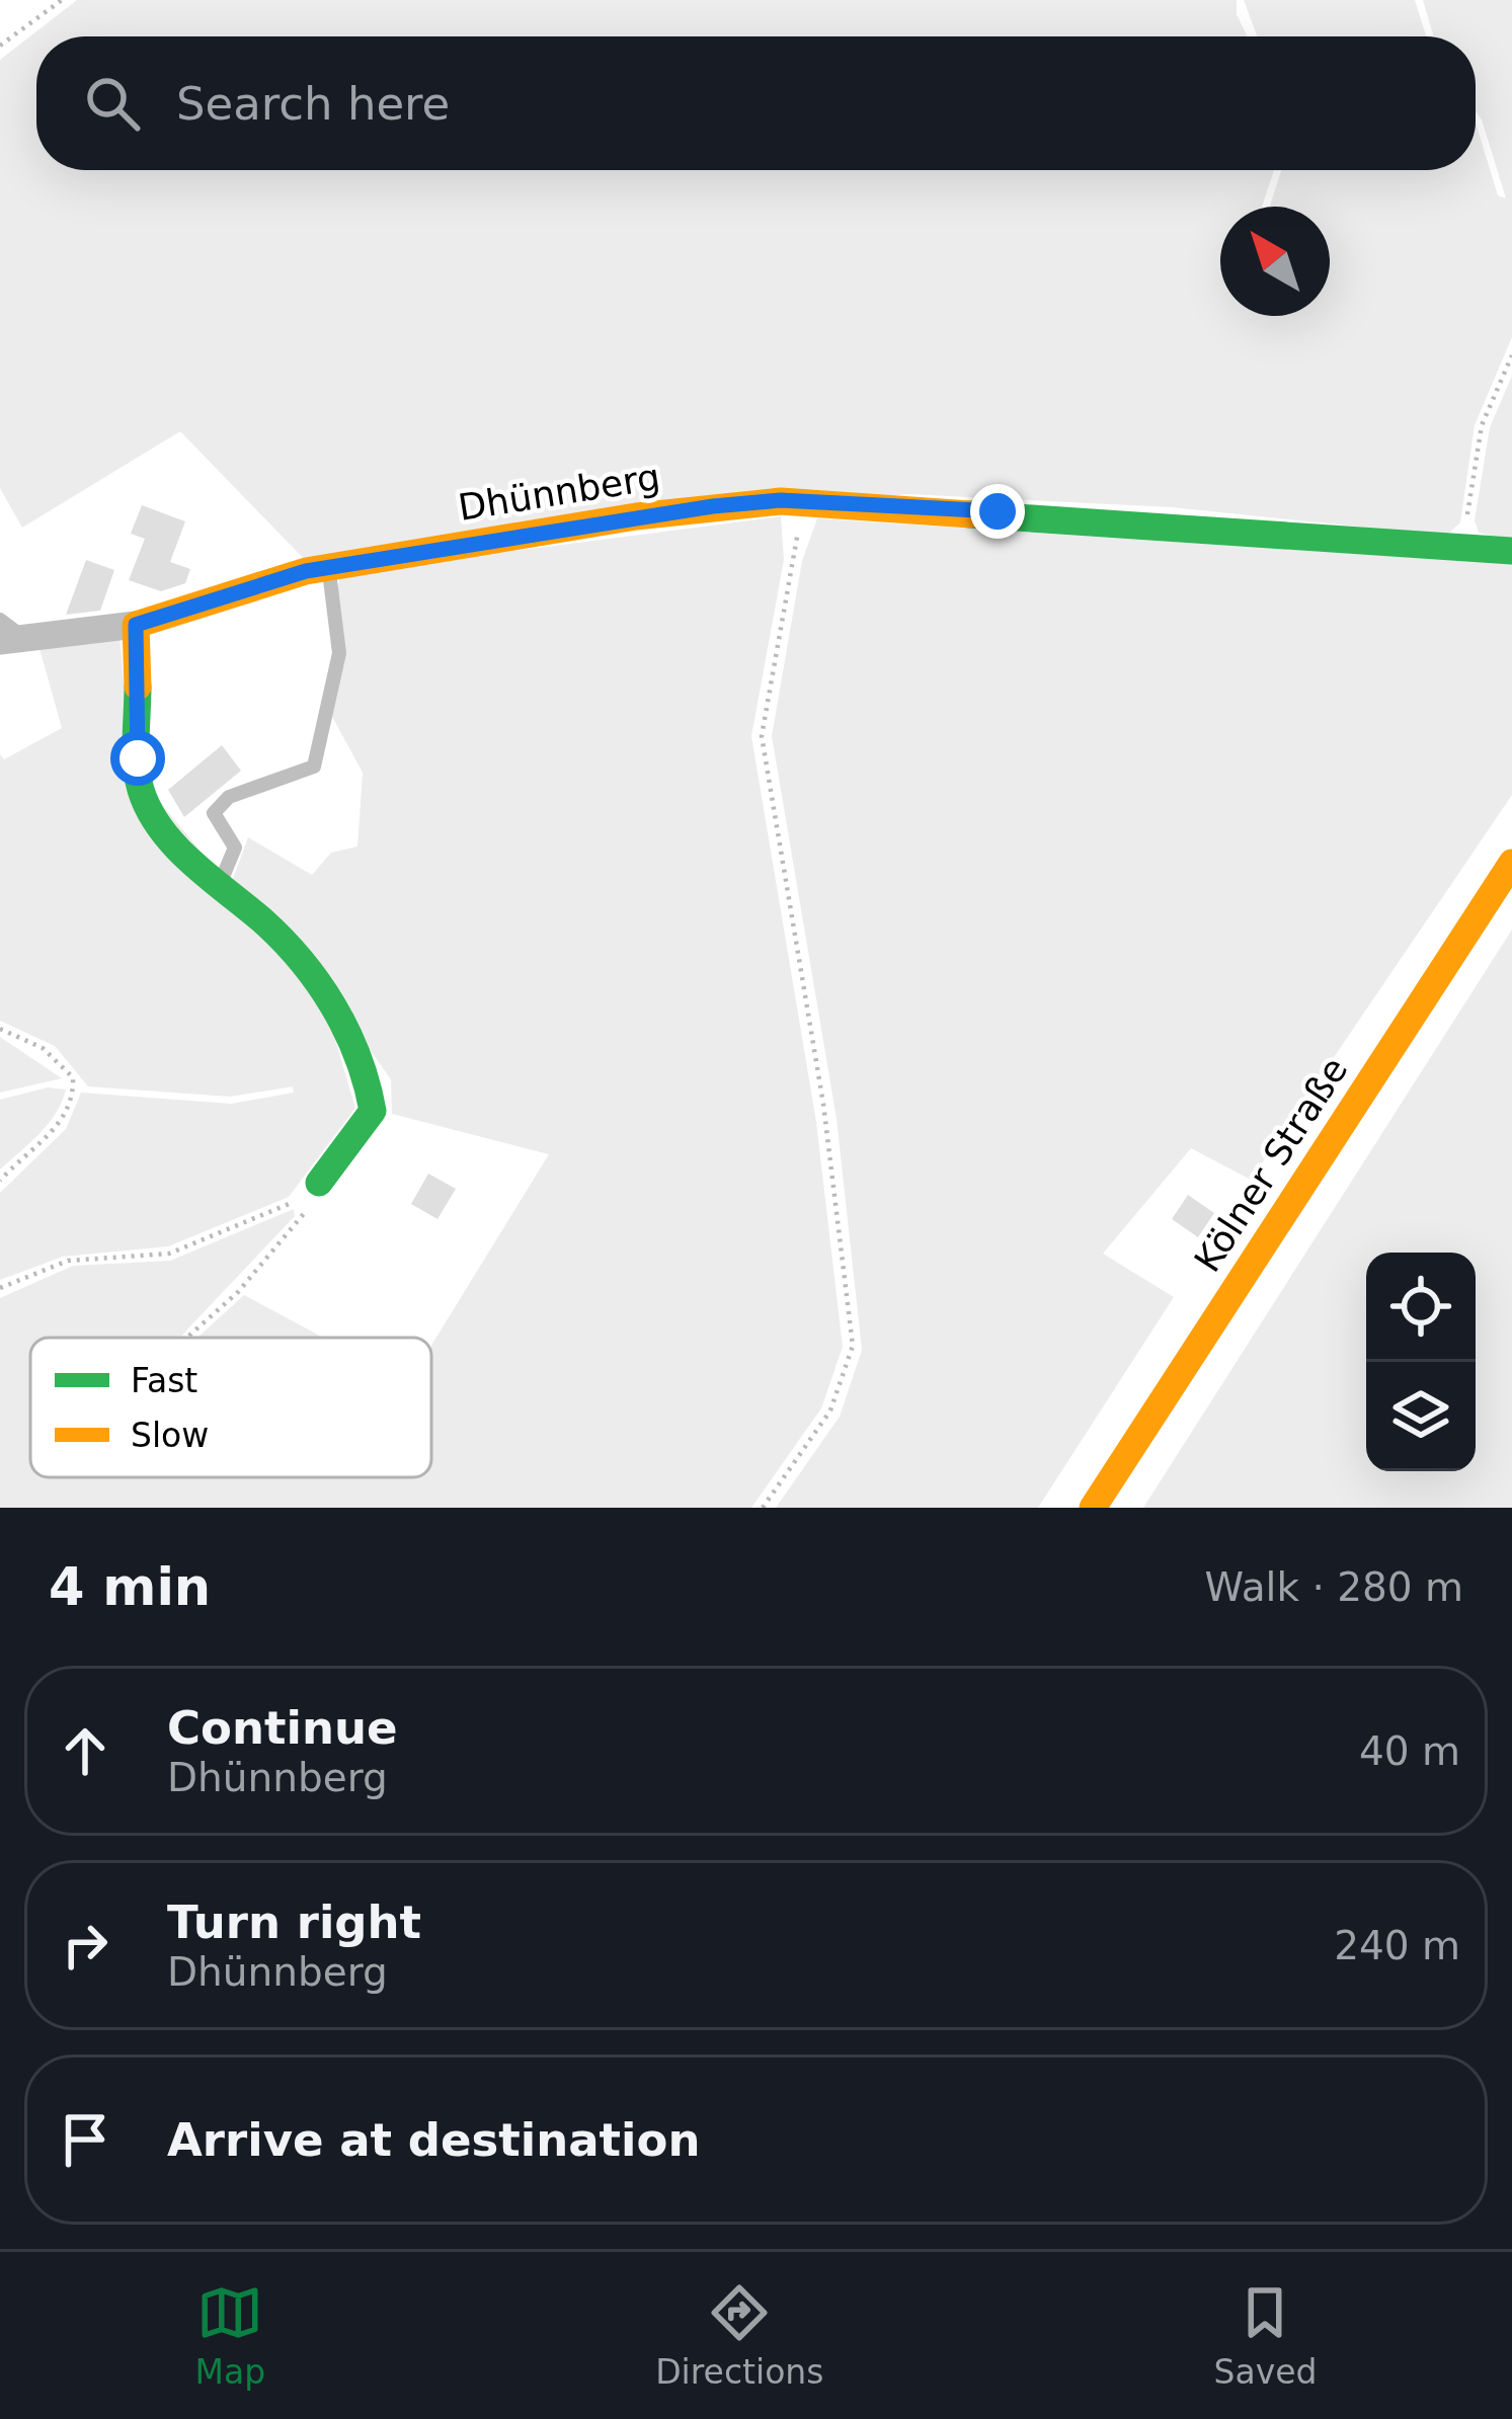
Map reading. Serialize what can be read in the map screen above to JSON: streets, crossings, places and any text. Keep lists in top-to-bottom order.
{
  "streets": {
    "street": ["Dhünnberg", "Kölner Straße"]
  },
  "legend": ["Fast", "Slow"],
  "north": "top left",
  "page": {
    "search": "Search here",
    "heading": ["4 min", "Walk · 280 m"],
    "list": [
      ["Continue", "Dhünnberg", "40 m"],
      ["Turn right", "Dhünnberg", "240 m"],
      "Arrive at destination"
    ],
    "nav": ["Map", "Directions", "Saved"]
  }
}
